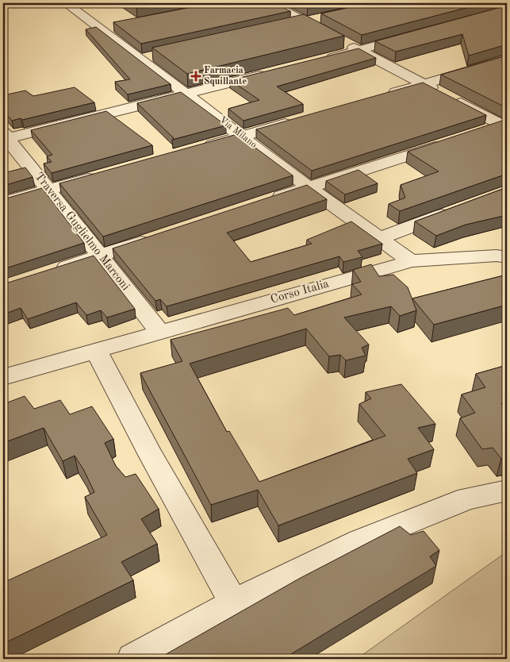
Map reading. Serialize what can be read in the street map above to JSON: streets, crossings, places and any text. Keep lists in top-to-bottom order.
{
  "streets": {
    "street": ["Via Milano", "Traversa Guglielmo Marconi", "Corso Italia"]
  },
  "crossings": [
    ["Via Milano", "Corso Italia"],
    ["Traversa Guglielmo Marconi", "Corso Italia"]
  ],
  "places": {
    "health": ["Farmacia Squillante"]
  }
}
